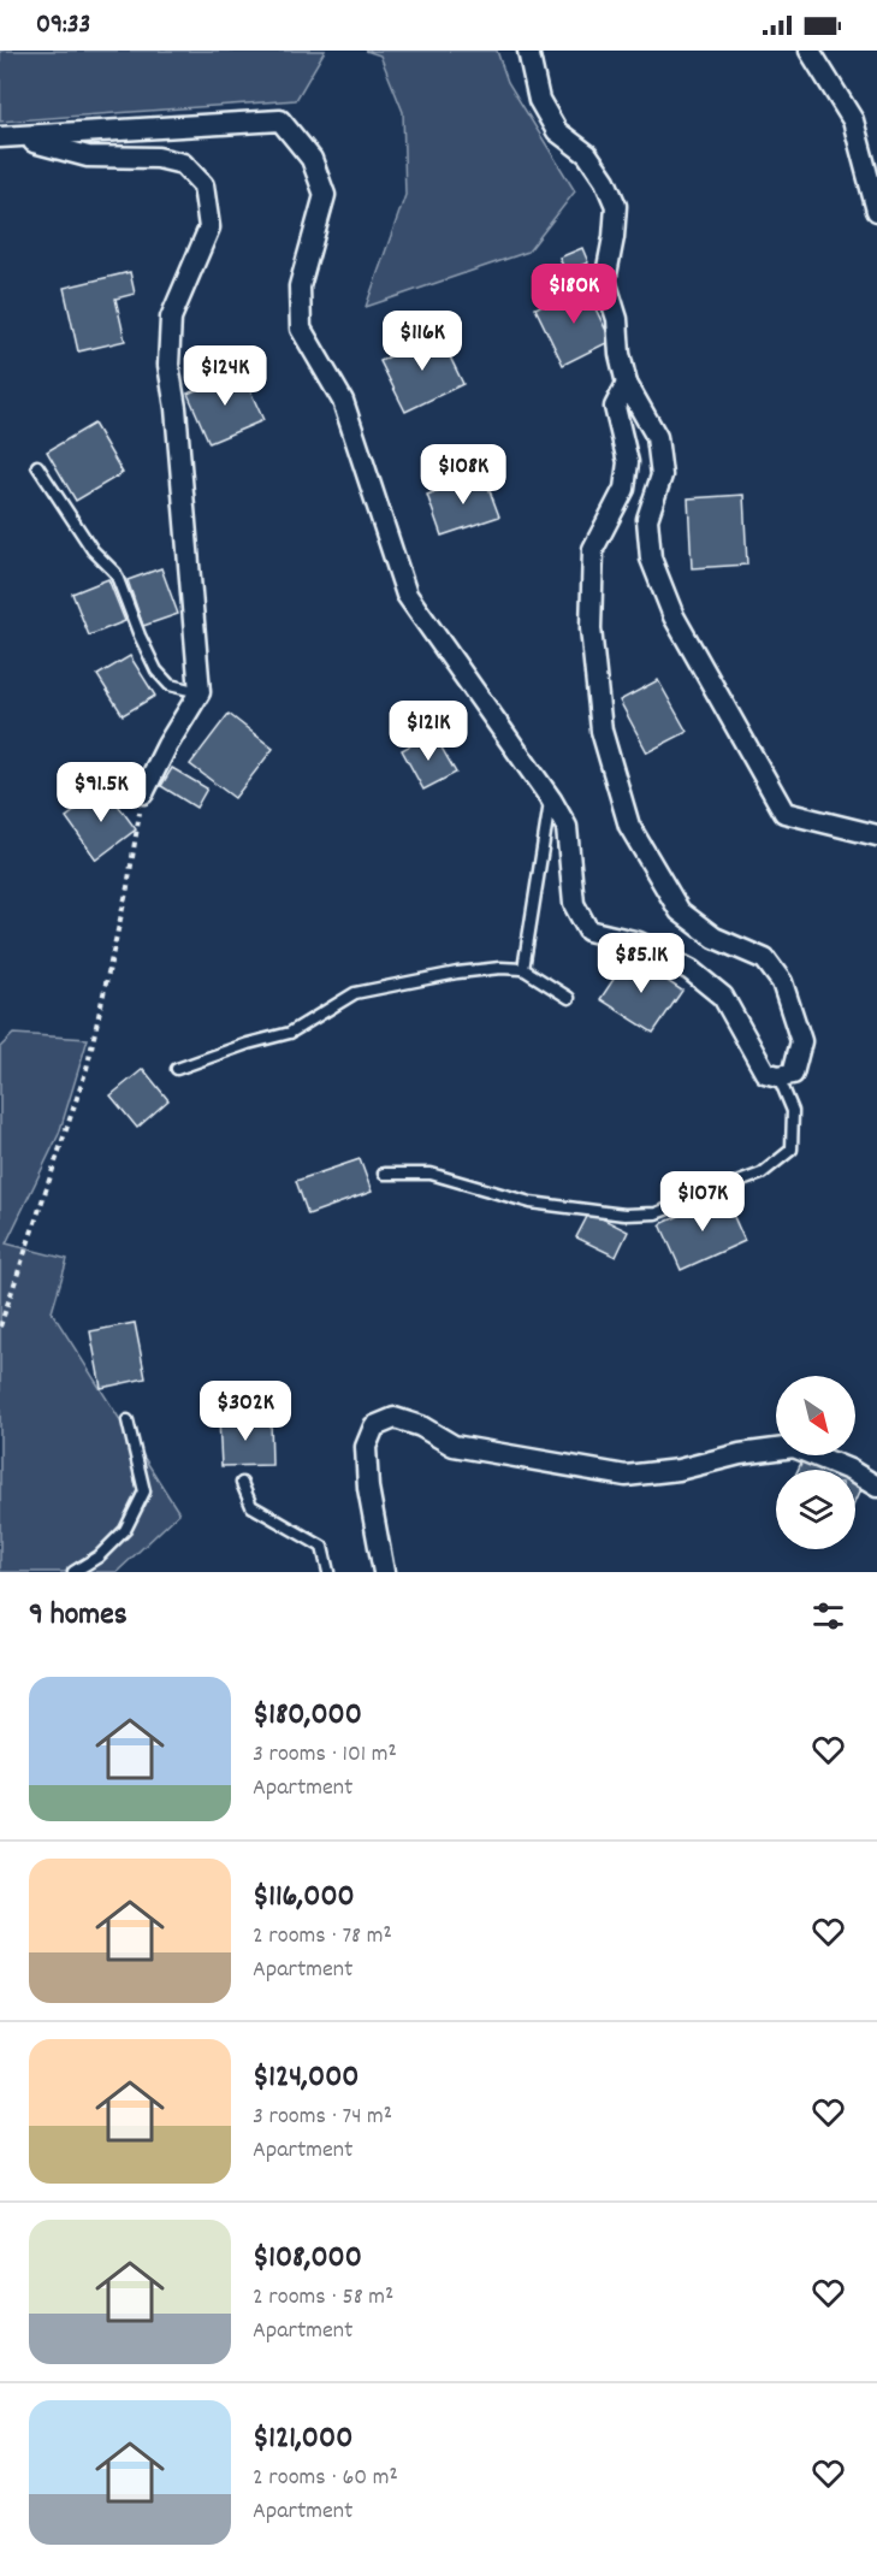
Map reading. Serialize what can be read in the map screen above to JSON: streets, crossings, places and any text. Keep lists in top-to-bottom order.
{
  "north": "bottom right",
  "page": {
    "status": "09:33",
    "price": [
      "$180K",
      "$116K",
      "$124K",
      "$108K",
      "$121K",
      "$91.5K",
      "$85.1K",
      "$107K",
      "$302K"
    ],
    "heading": "9 homes",
    "list": [
      {
        "name": "$180,000",
        "note": "3 rooms · 101 m² · Apartment"
      },
      {
        "name": "$116,000",
        "note": "2 rooms · 78 m² · Apartment"
      },
      {
        "name": "$124,000",
        "note": "3 rooms · 74 m² · Apartment"
      },
      {
        "name": "$108,000",
        "note": "2 rooms · 58 m² · Apartment"
      },
      {
        "name": "$121,000",
        "note": "2 rooms · 60 m² · Apartment"
      }
    ]
  }
}
